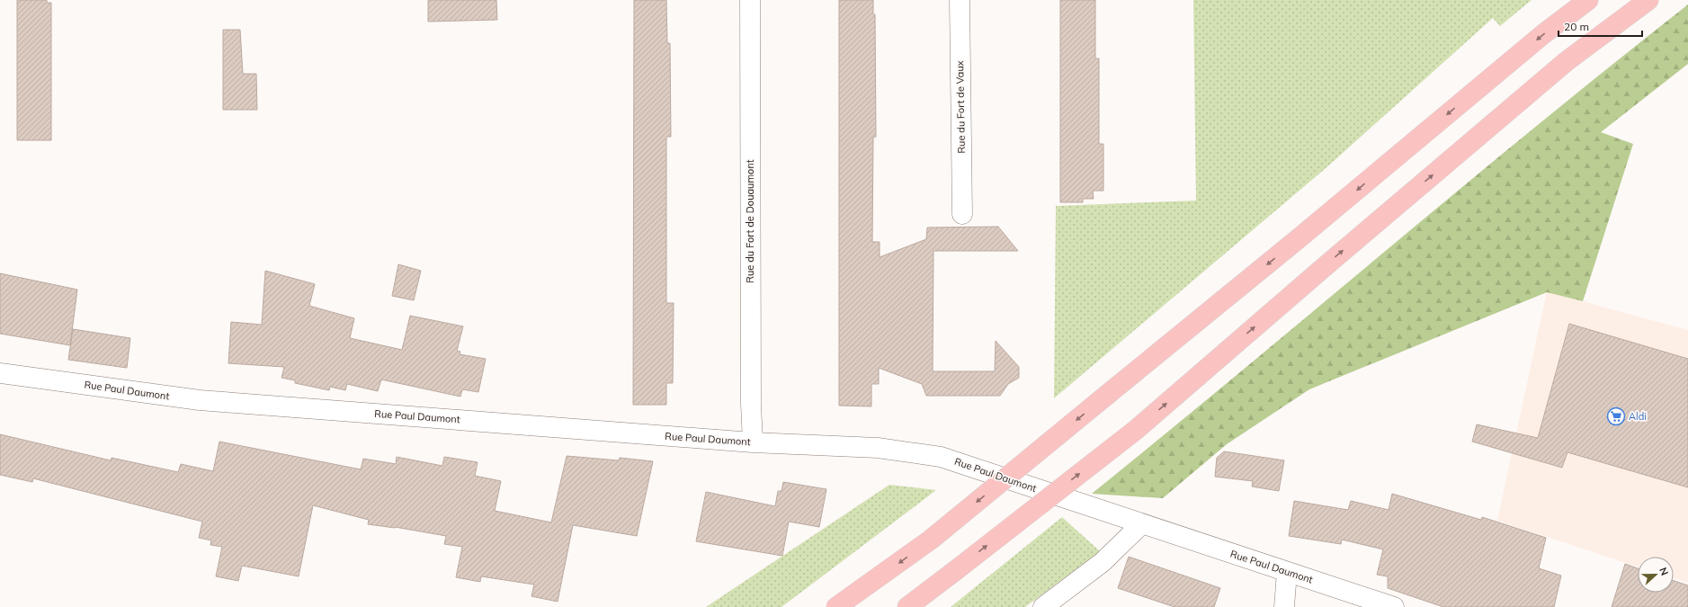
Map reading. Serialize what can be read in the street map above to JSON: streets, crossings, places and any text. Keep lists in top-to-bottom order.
{
  "streets": {
    "street": ["Rue du Fort de Vaux", "Rue du Fort de Douaumont", "Rue Paul Daumont"]
  },
  "crossings": [
    ["Rue du Fort de Douaumont", "Rue Paul Daumont"]
  ],
  "places": {
    "supermarket": ["Aldi"]
  },
  "scale_bar": "20 m",
  "north": "right"
}
